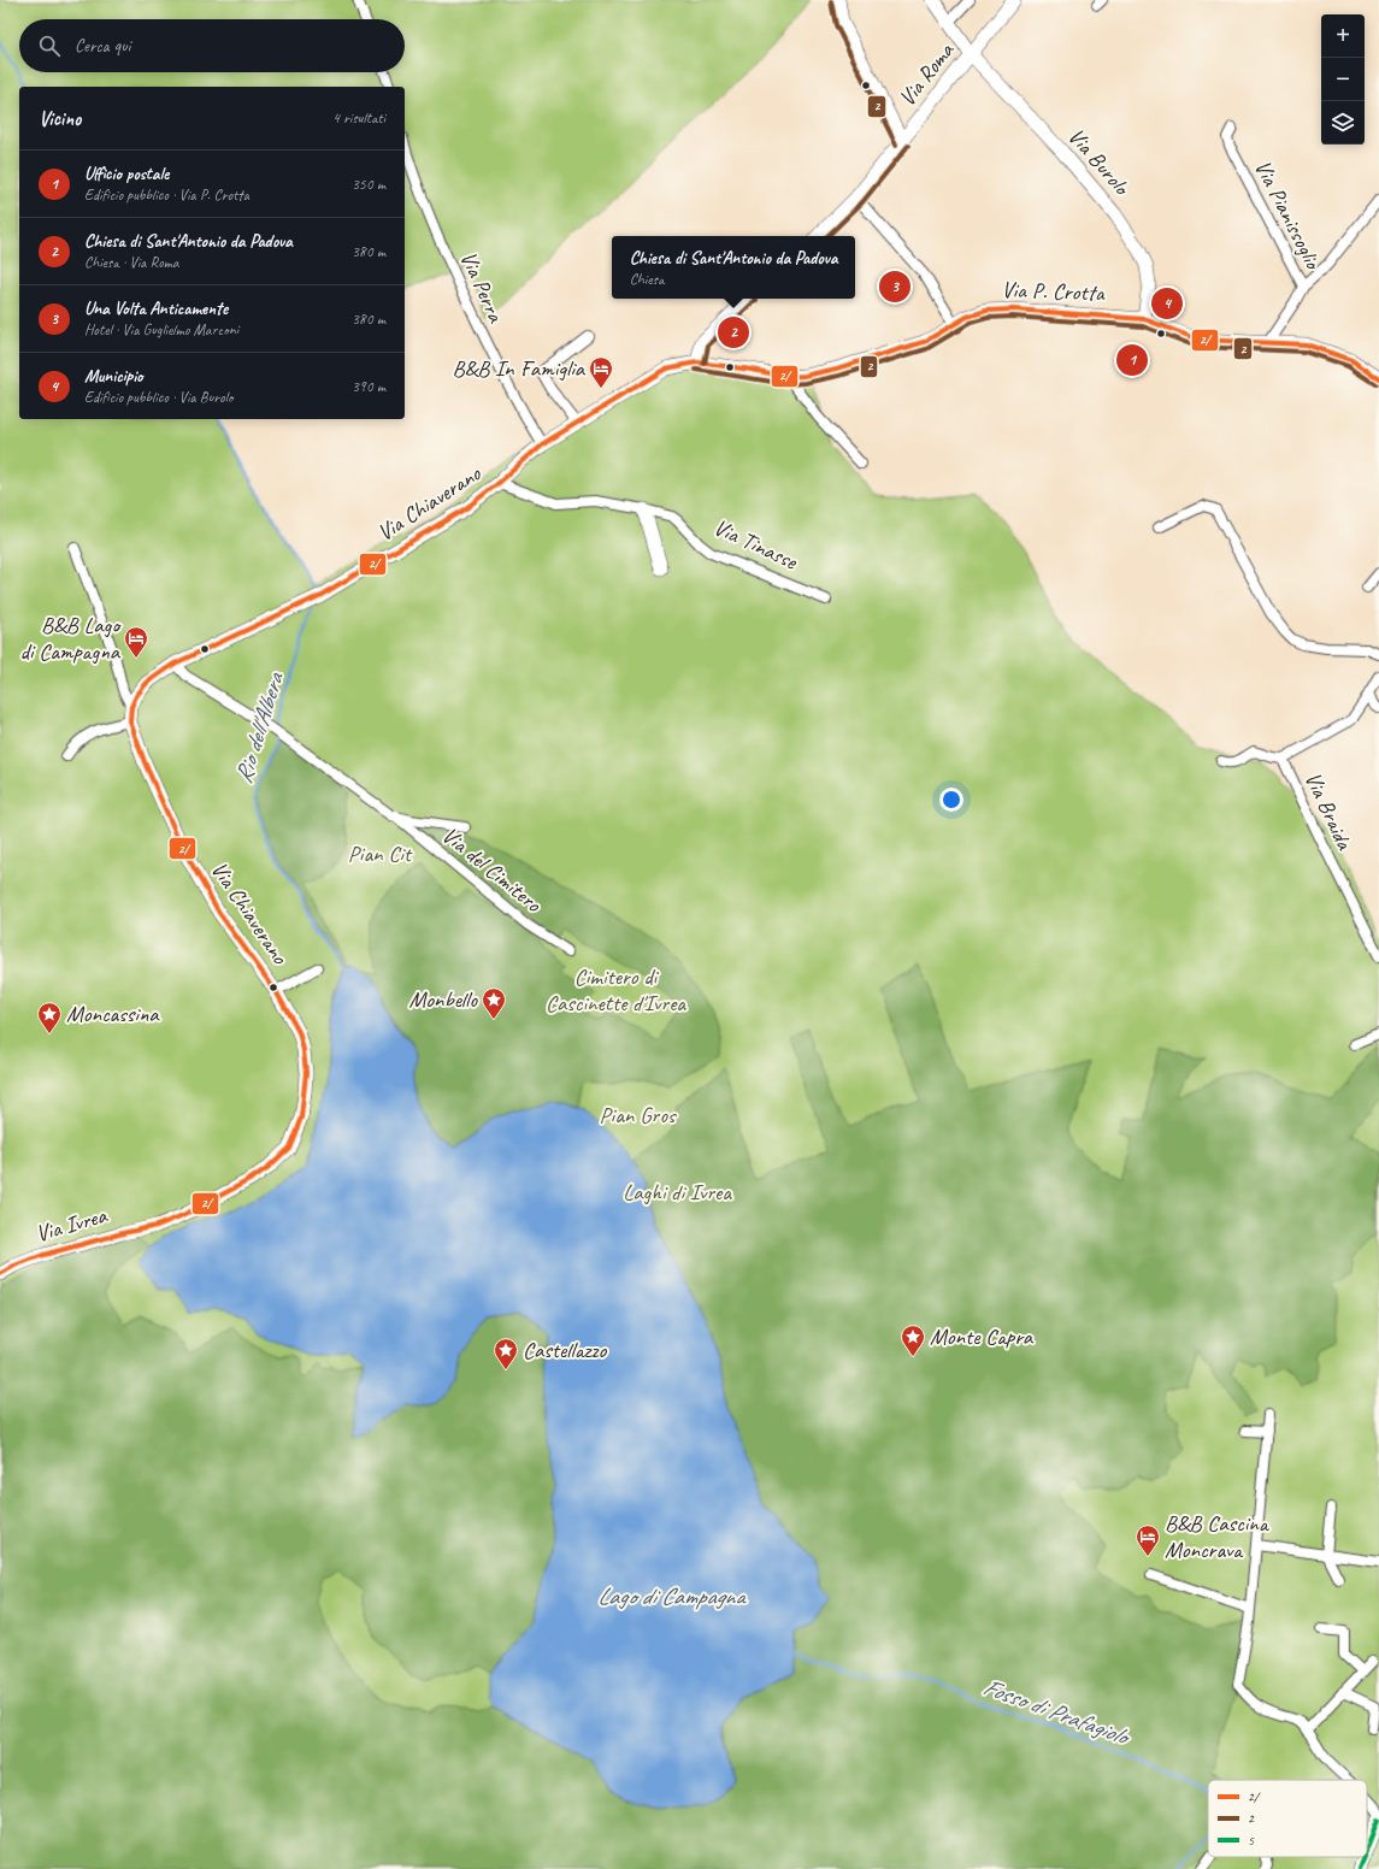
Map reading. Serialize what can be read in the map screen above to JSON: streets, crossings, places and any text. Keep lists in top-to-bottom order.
{
  "streets": {
    "street": [
      "Via Roma",
      "Via Burolo",
      "Via Pianissoglio",
      "Via Perra",
      "Via P. Crotta",
      "Via Chiaverano",
      "Via Tinasse",
      "Via Braida",
      "Via del Cimitero",
      "Via Ivrea"
    ]
  },
  "crossings": [
    ["Via Roma", "Via Burolo"],
    ["Via Burolo", "Via P. Crotta"],
    ["Via Pianissoglio", "Via P. Crotta"],
    ["Via Perra", "Via Chiaverano"],
    ["Via P. Crotta", "Via Chiaverano"],
    ["Via Chiaverano", "Via Tinasse"],
    ["Via Chiaverano", "Via del Cimitero"],
    ["Via Chiaverano", "Via Ivrea"]
  ],
  "water": ["Rio dell'Albera", "Lago di Campagna", "Fosso di Prafagiolo"],
  "parks": [
    "Pian Cit",
    "Cimitero di Cascinette d'Ivrea",
    "Pian Gros",
    "Laghi di Ivrea"
  ],
  "places": {
    "hotel": ["B&B In Famiglia", "B&B Lago di Campagna", "B&B Cascina Moncrava"],
    "place": [
      "Monbello",
      "Moncassina",
      "Monte Capra",
      "Castellazzo"
    ]
  },
  "lines": ["transit line 2", "transit line 2/", "transit line 5"],
  "legend": ["2/", "2", "5"],
  "page": {
    "map_buttons": ["+", "−"],
    "search": "Cerca qui",
    "heading": ["Vicino", "4 risultati"],
    "list": [
      {
        "mark": "1",
        "name": "Ufficio postale",
        "note": "Edificio pubblico · Via P. Crotta",
        "value": "350 m"
      },
      {
        "mark": "2",
        "name": "Chiesa di Sant'Antonio da Padova",
        "note": "Chiesa · Via Roma",
        "value": "380 m"
      },
      {
        "mark": "3",
        "name": "Una Volta Anticamente",
        "note": "Hotel · Via Guglielmo Marconi",
        "value": "380 m"
      },
      {
        "mark": "4",
        "name": "Municipio",
        "note": "Edificio pubblico · Via Burolo",
        "value": "390 m"
      }
    ],
    "popup": ["Chiesa di Sant'Antonio da Padova", "Chiesa"],
    "pins": [
      "3",
      "4",
      "2",
      "1"
    ]
  }
}
